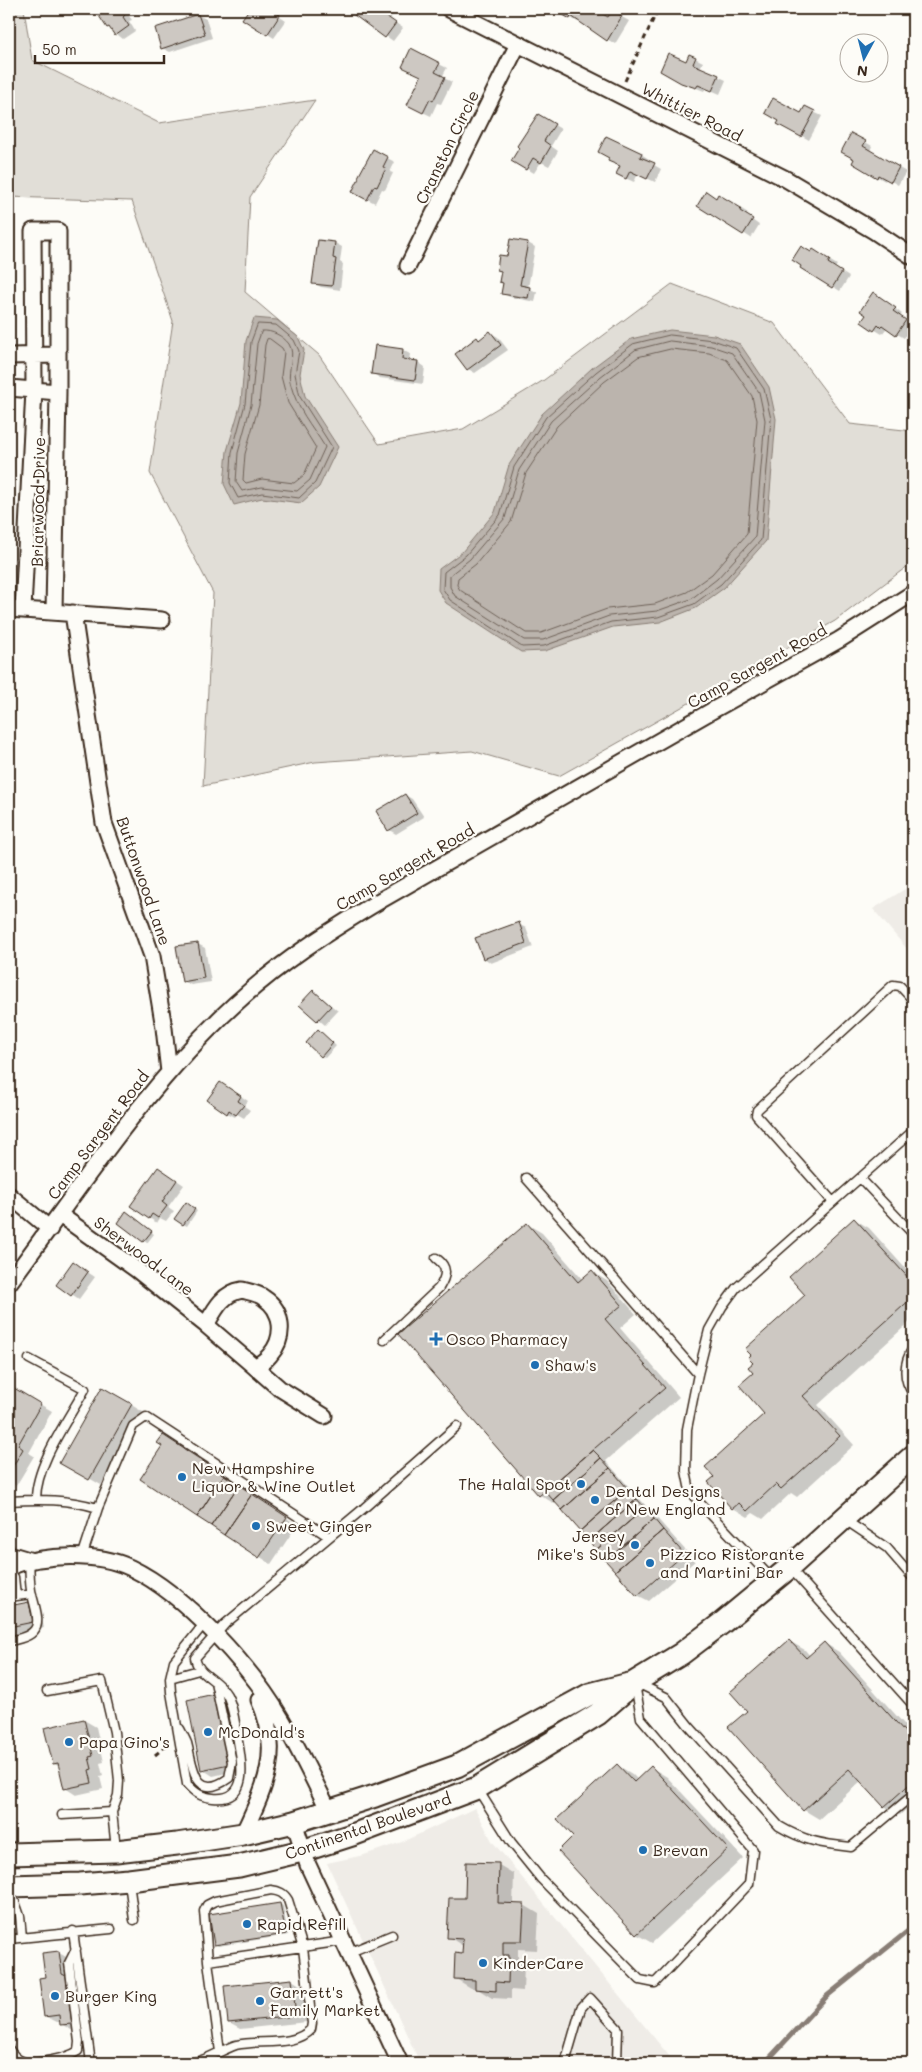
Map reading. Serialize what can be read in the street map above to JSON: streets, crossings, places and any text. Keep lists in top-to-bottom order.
{
  "streets": {
    "main road": ["Continental Boulevard"],
    "street": [
      "Whittier Road",
      "Cranston Circle",
      "Briarwood Drive",
      "Camp Sargent Road",
      "Buttonwood Lane",
      "Sherwood Lane"
    ]
  },
  "crossings": [
    ["Whittier Road", "Cranston Circle"],
    ["Camp Sargent Road", "Buttonwood Lane"],
    ["Camp Sargent Road", "Sherwood Lane"]
  ],
  "places": {
    "health": ["Osco Pharmacy"],
    "other": [
      "Shaw's",
      "New Hampshire Liquor & Wine Outlet",
      "The Halal Spot",
      "Dental Designs of New England",
      "Sweet Ginger",
      "Jersey Mike's Subs",
      "Pizzico Ristorante and Martini Bar",
      "McDonald's",
      "Papa Gino's",
      "Brevan",
      "Rapid Refill",
      "KinderCare",
      "Burger King",
      "Garrett's Family Market"
    ]
  },
  "scale_bar": "50 m",
  "north": "bottom"
}
